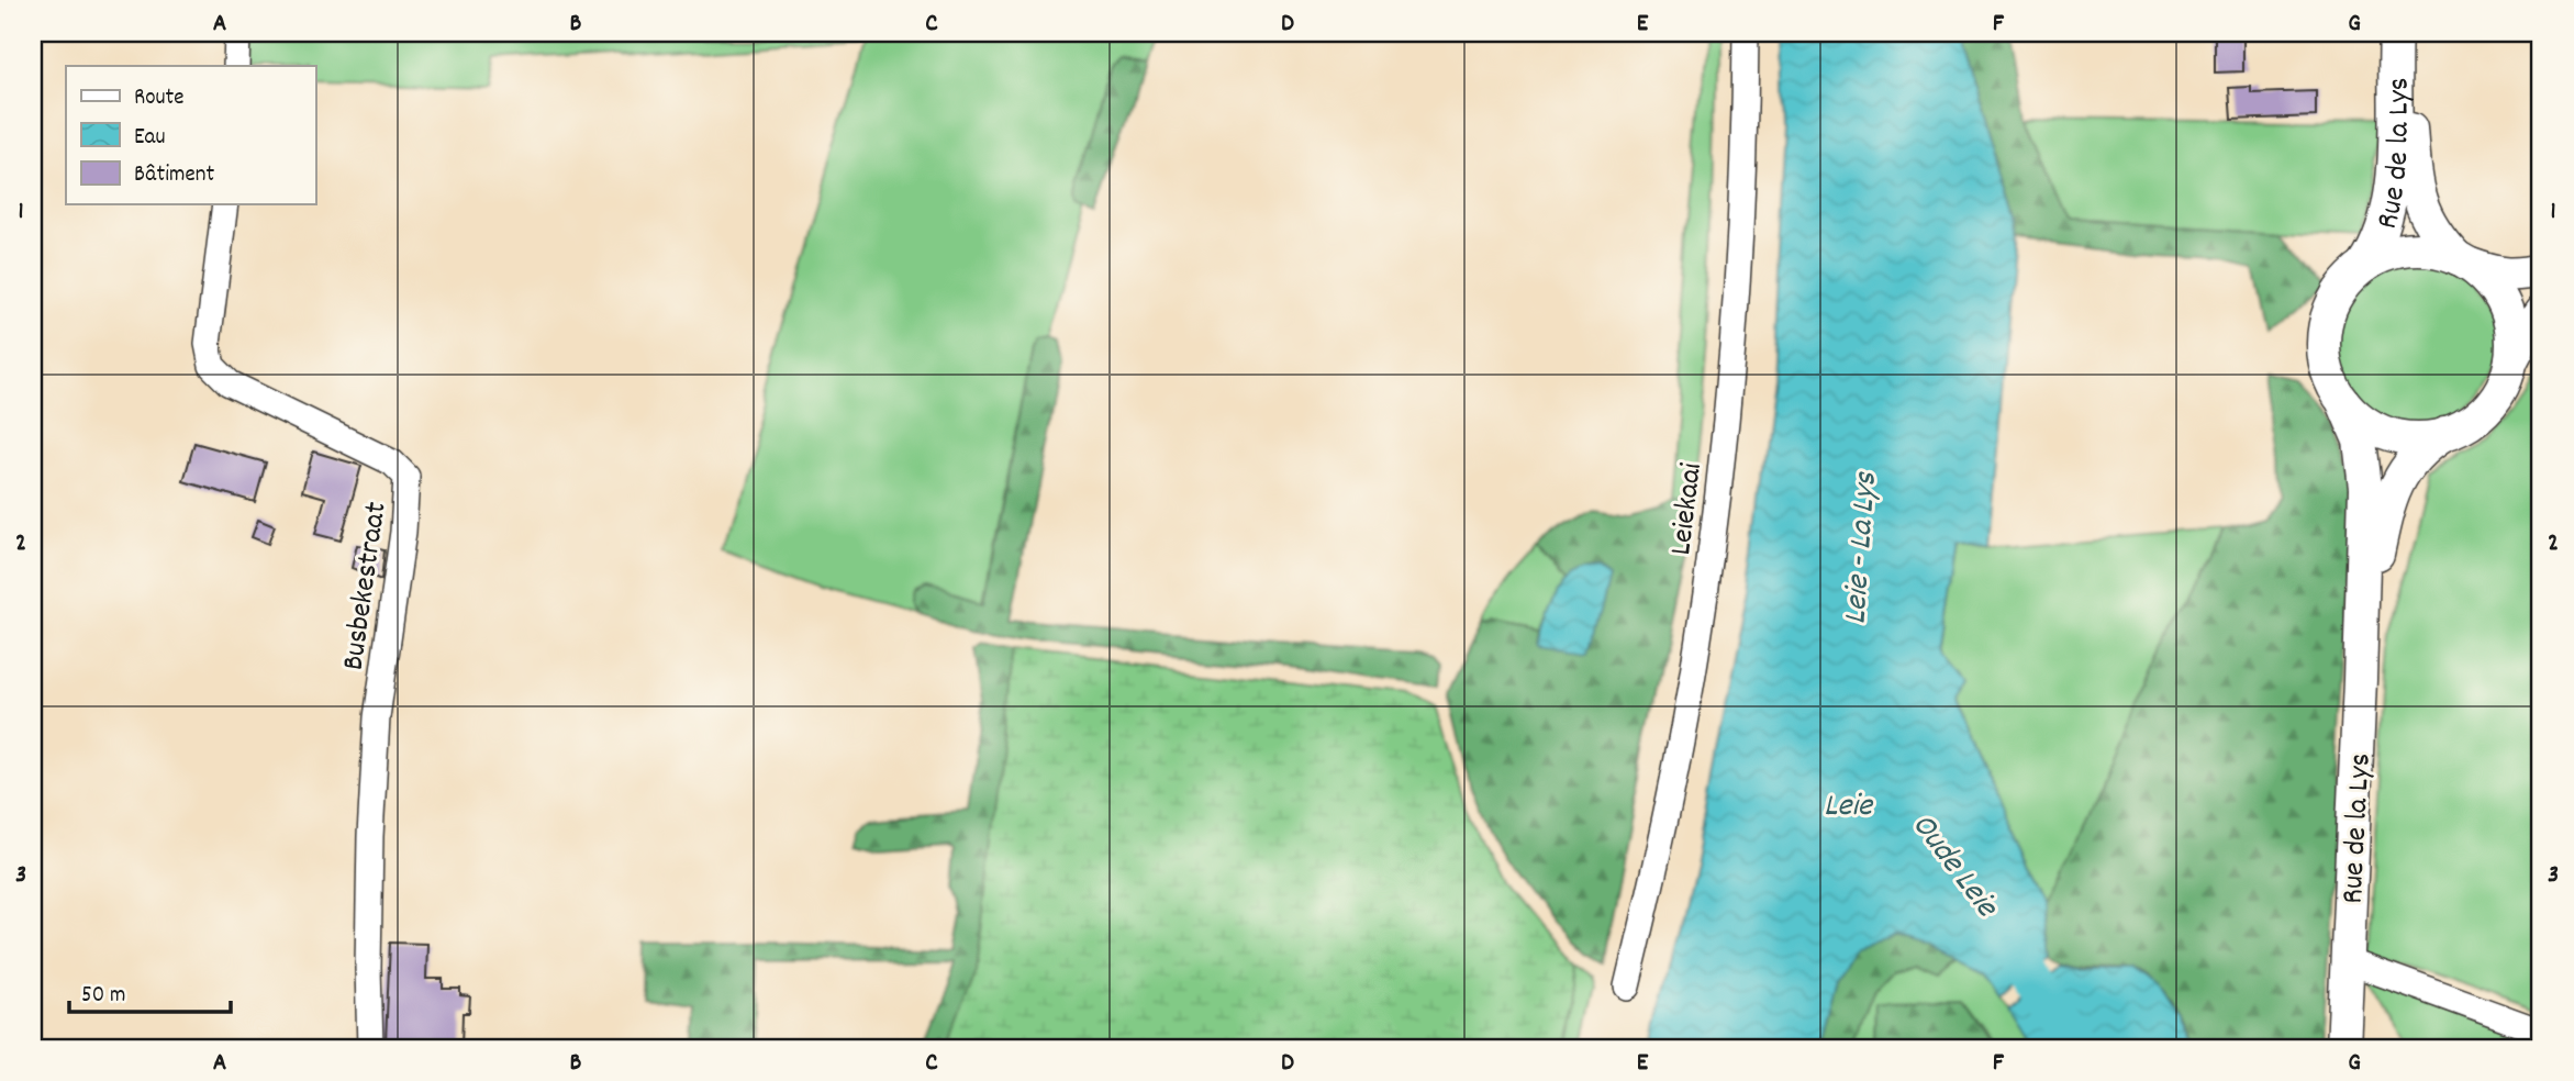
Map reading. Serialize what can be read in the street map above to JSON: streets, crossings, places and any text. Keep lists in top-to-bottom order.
{
  "streets": {
    "main road": ["Rue de la Lys"],
    "street": ["Leiekaai", "Busbekestraat"]
  },
  "water": ["Leie - La Lys", "Leie", "Oude Leie"],
  "legend": ["Route", "Eau", "Bâtiment"],
  "scale_bar": "50 m",
  "grid": {
    "columns": [
      "A",
      "B",
      "C",
      "D",
      "E",
      "F",
      "G"
    ],
    "rows": ["1", "2", "3"]
  }
}
